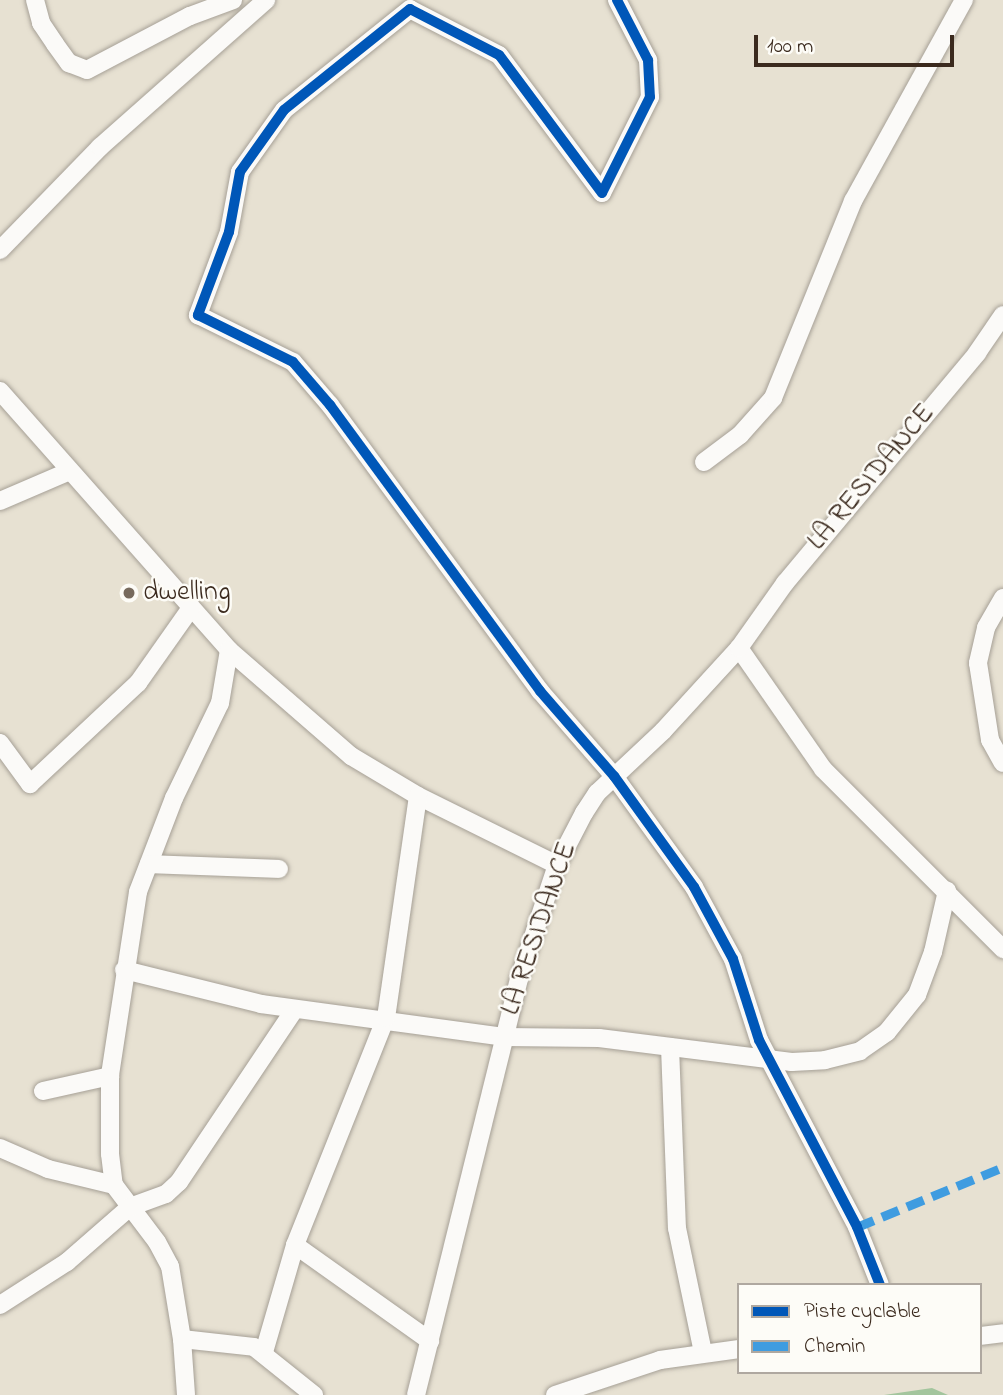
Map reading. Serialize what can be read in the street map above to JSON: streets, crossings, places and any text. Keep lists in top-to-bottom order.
{
  "streets": {
    "street": ["LA RESIDANCE"]
  },
  "places": ["dwelling"],
  "legend": ["Piste cyclable", "Chemin"],
  "scale_bar": "100 m"
}
